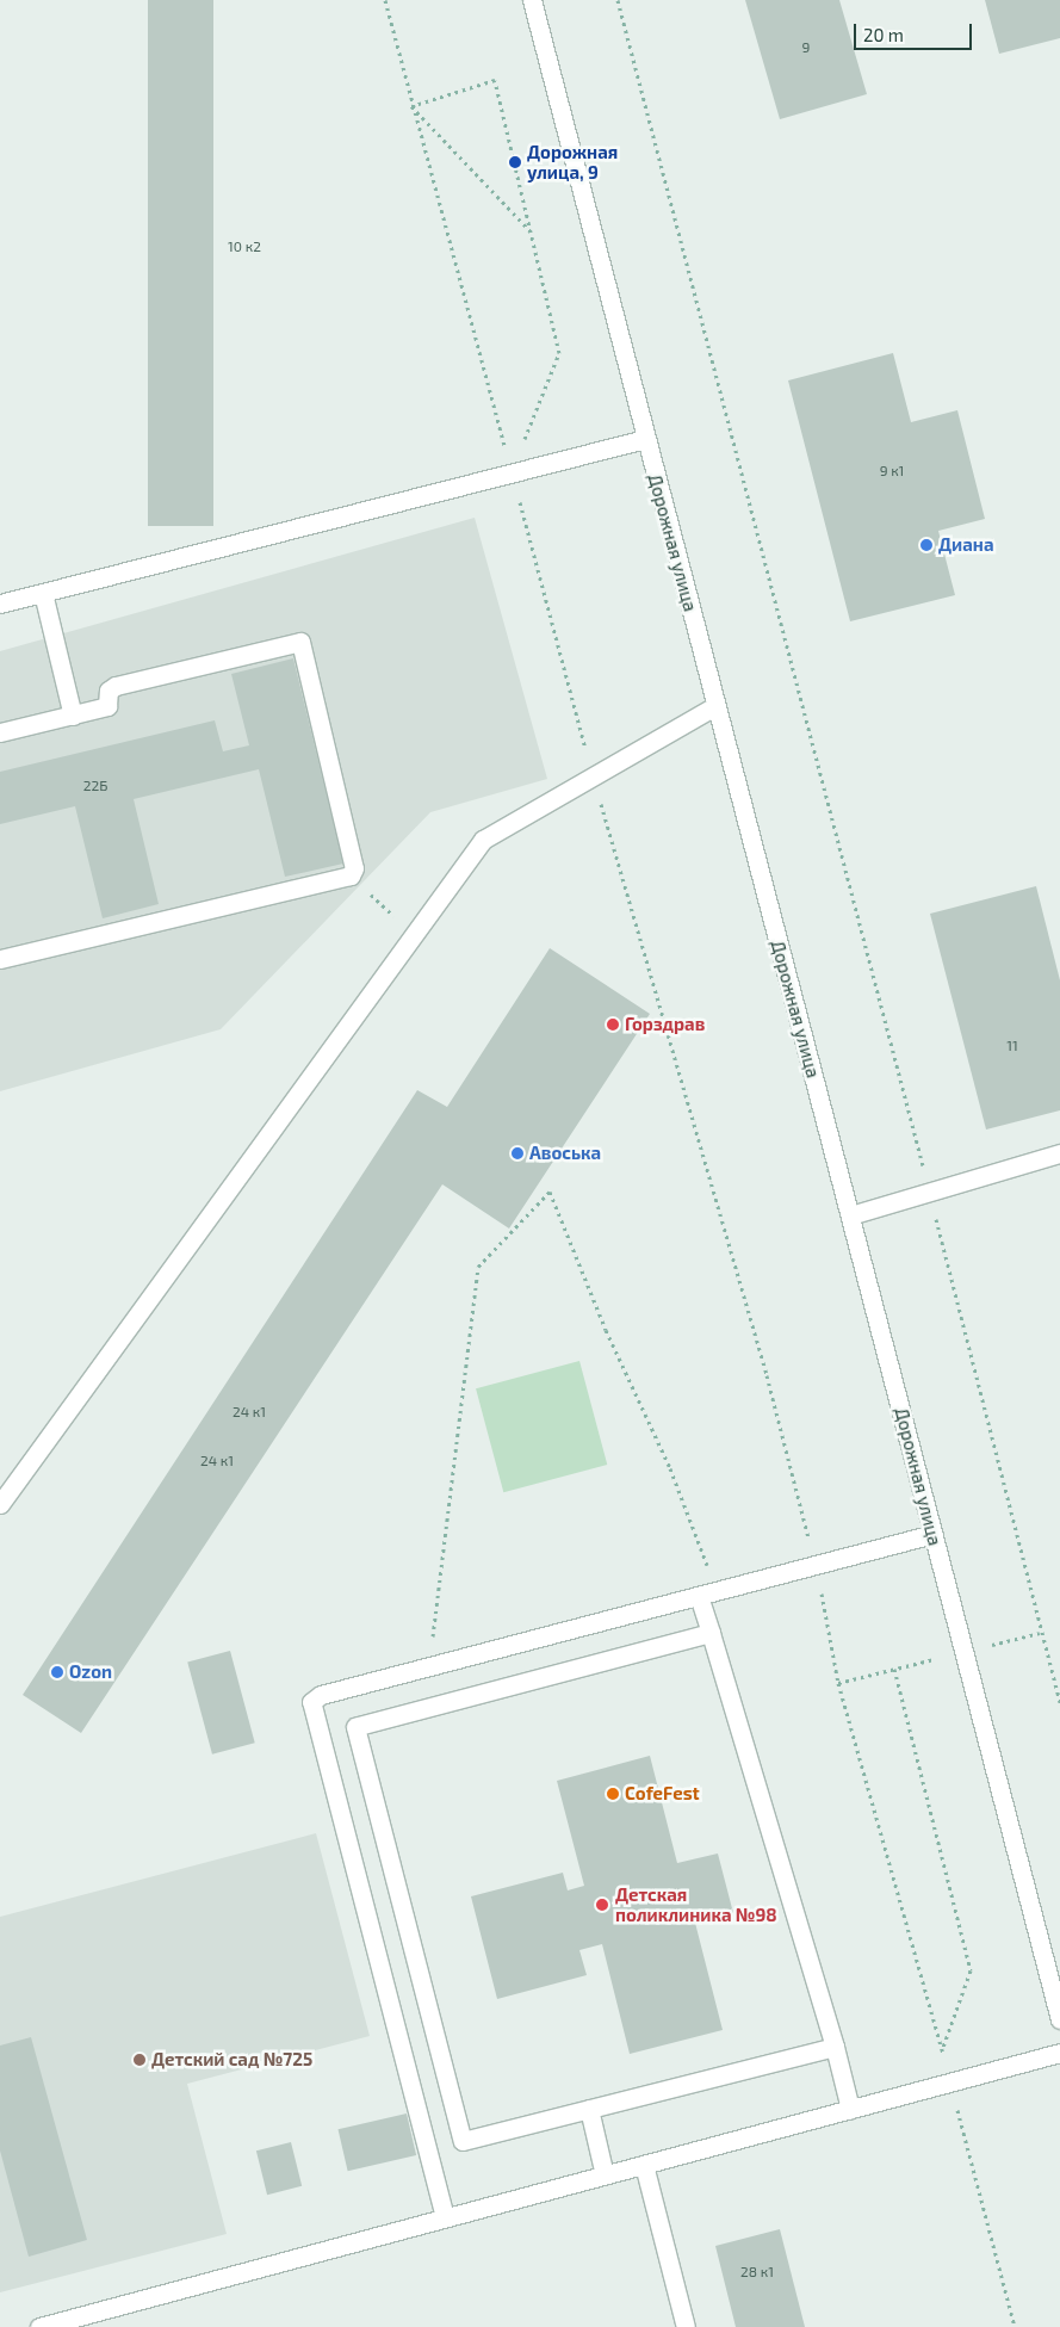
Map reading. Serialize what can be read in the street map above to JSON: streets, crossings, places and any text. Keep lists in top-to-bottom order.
{
  "streets": {
    "main road": ["Дорожная улица"]
  },
  "places": [
    "Дорожная улица, 9",
    "Диана",
    "Горздрав",
    "Авоська",
    "Ozon",
    "CofeFest",
    "Детская поликлиника №98",
    "Детский сад №725"
  ],
  "house_numbers": [
    "9",
    "10 к2",
    "9 к1",
    "22Б",
    "11",
    "24 к1",
    "24 к1",
    "28 к1"
  ],
  "scale_bar": "20 m"
}
